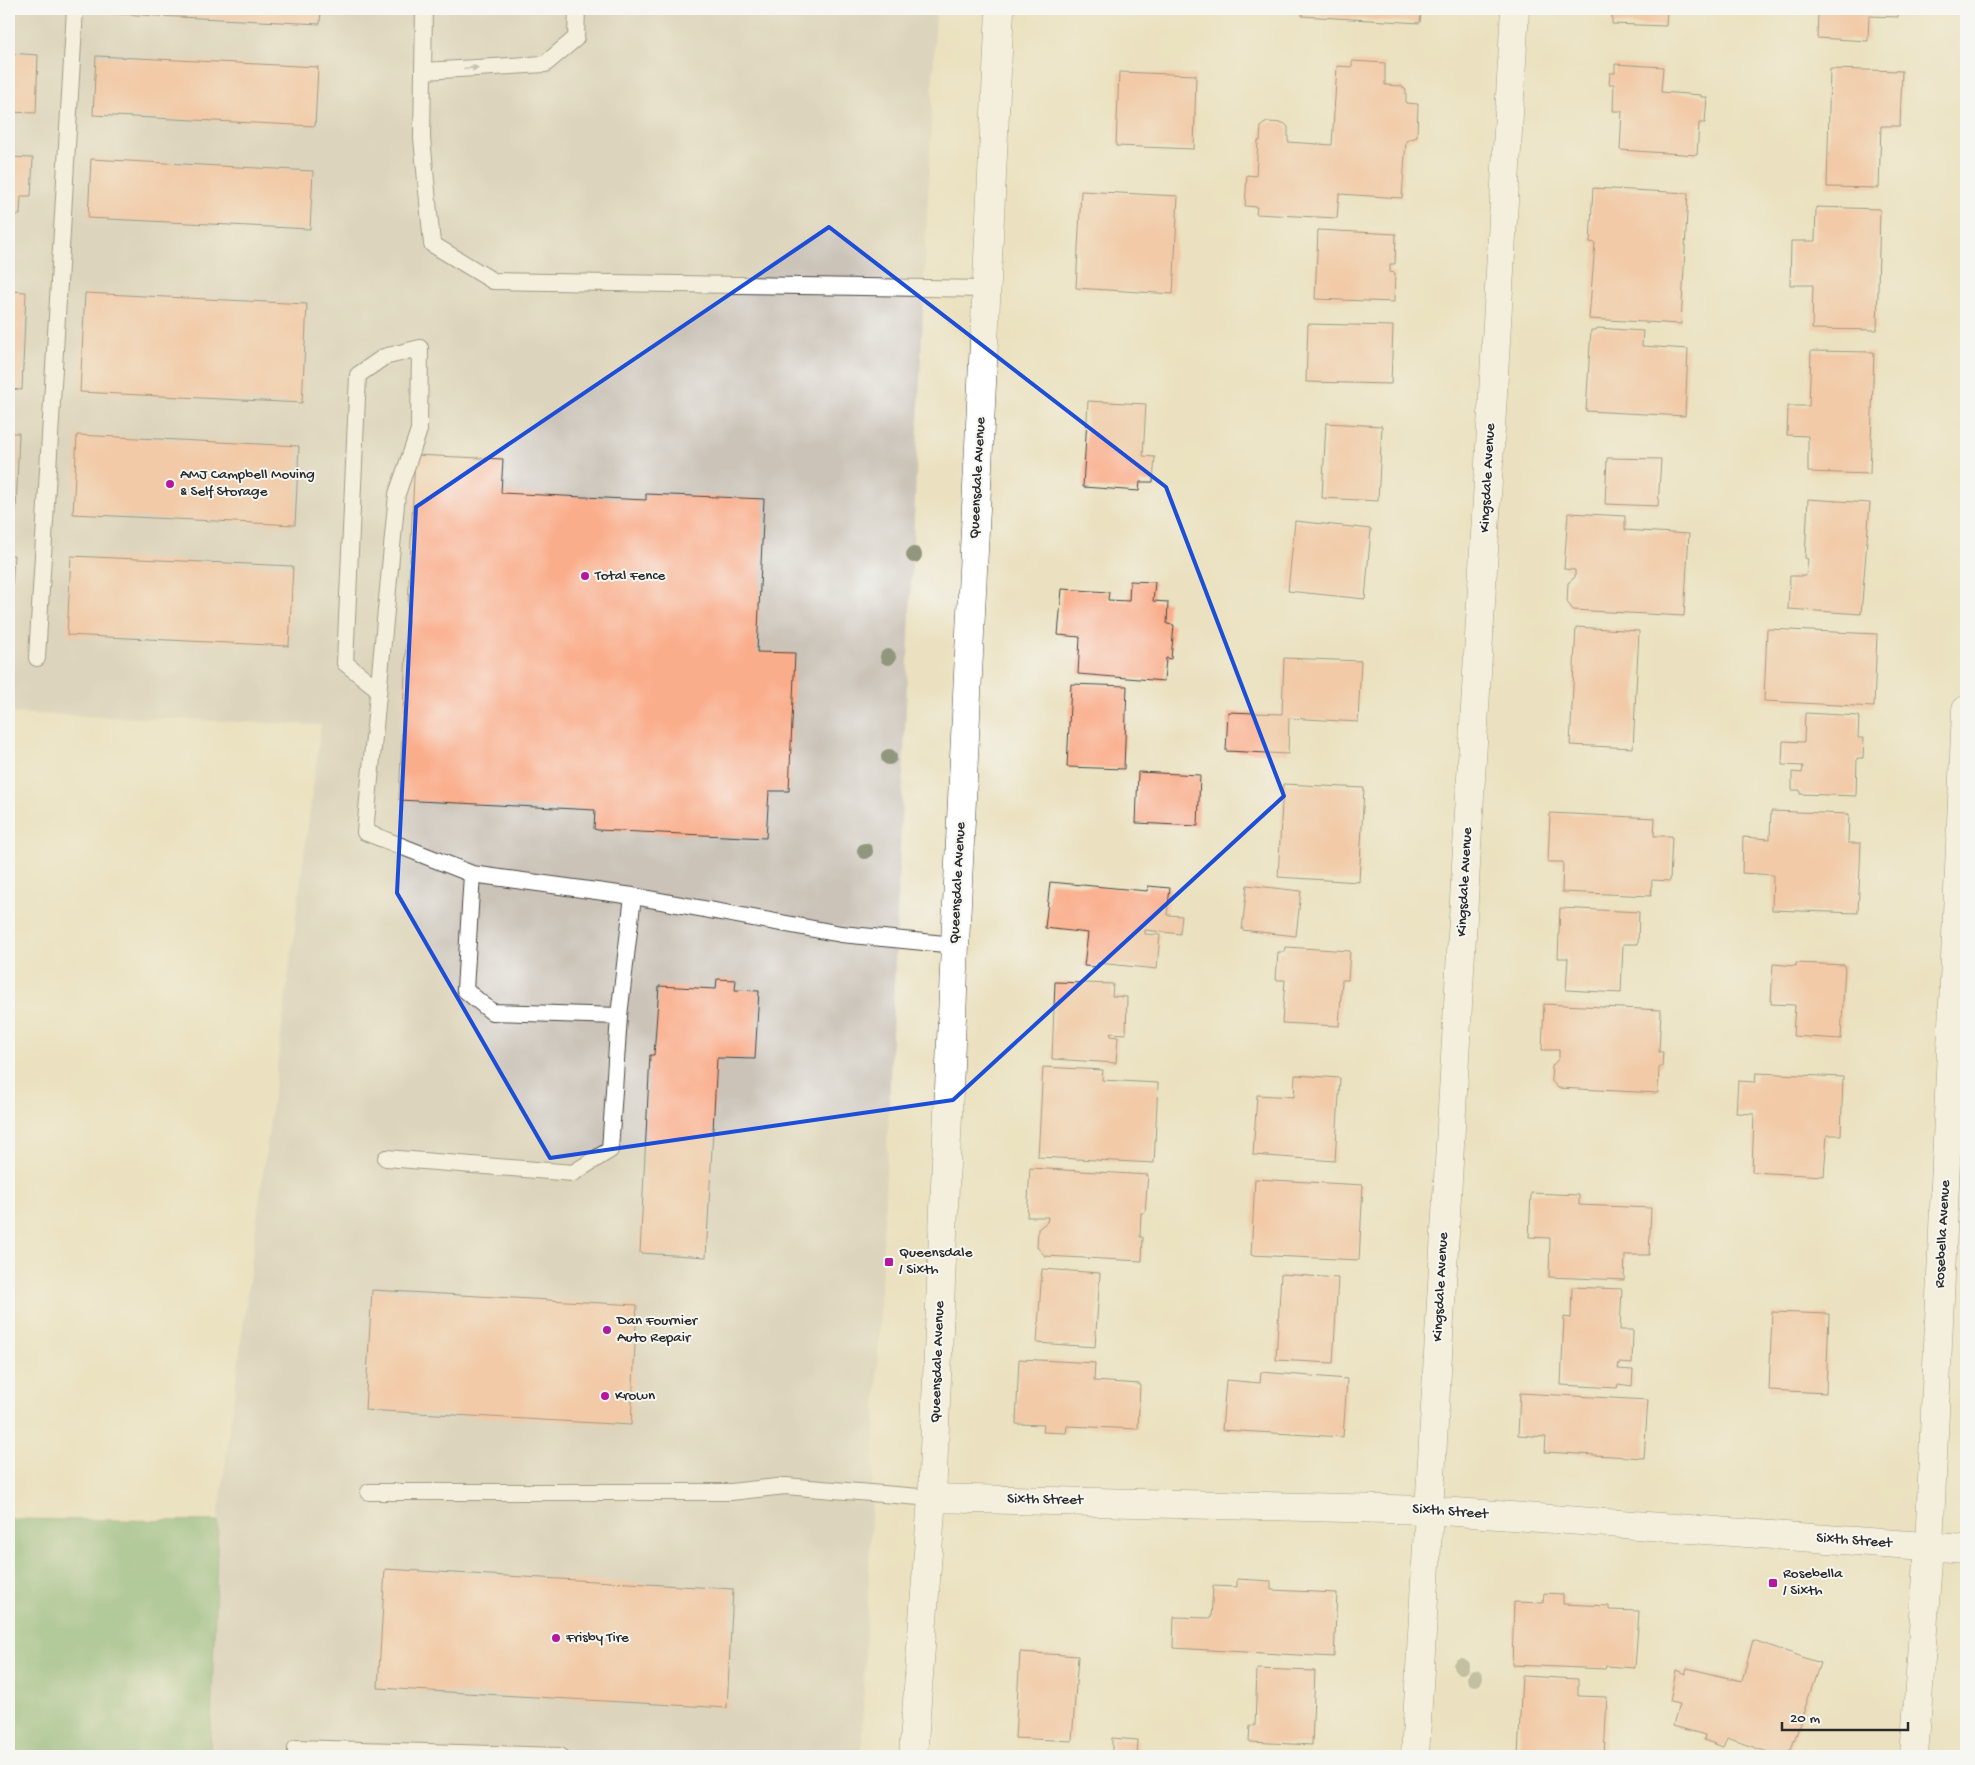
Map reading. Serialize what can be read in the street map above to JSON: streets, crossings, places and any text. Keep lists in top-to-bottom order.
{
  "streets": {
    "street": [
      "Queensdale Avenue",
      "Kingsdale Avenue",
      "Rosebella Avenue",
      "Sixth Street"
    ]
  },
  "crossings": [
    ["Queensdale Avenue", "Sixth Street"],
    ["Kingsdale Avenue", "Sixth Street"],
    ["Rosebella Avenue", "Sixth Street"]
  ],
  "places": {
    "other": [
      "AMJ Campbell Moving & Self Storage",
      "Total Fence",
      "Dan Fournier Auto Repair",
      "Krown",
      "Frisby Tire"
    ],
    "transit": ["Queensdale / Sixth", "Rosebella / Sixth"]
  },
  "scale_bar": "20 m"
}
